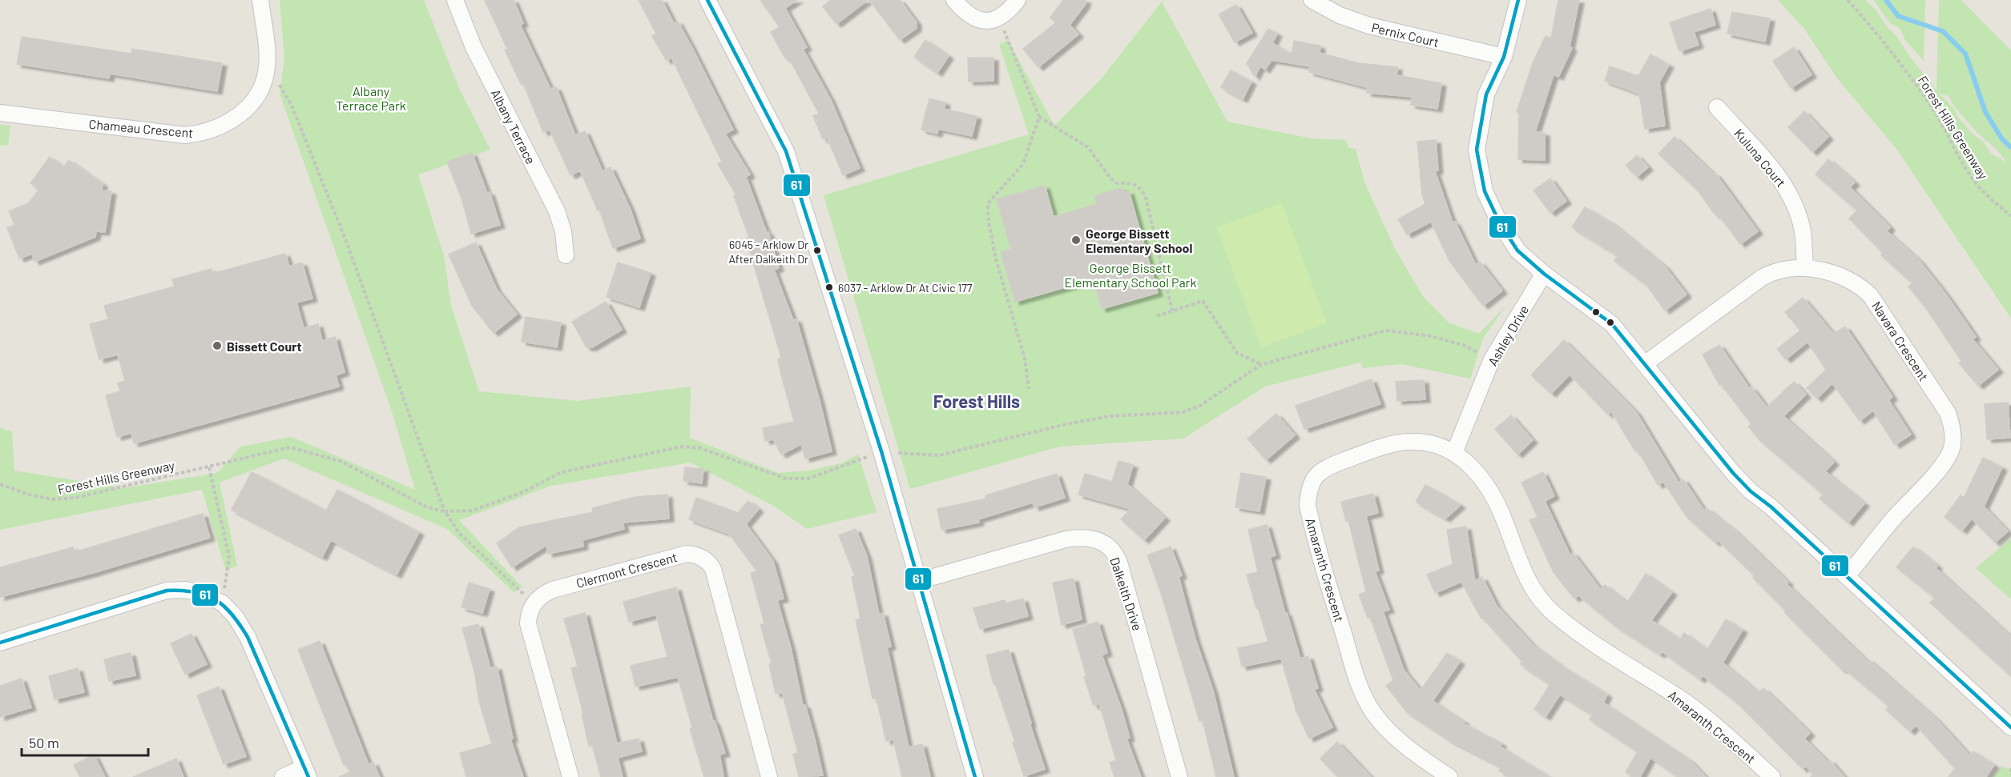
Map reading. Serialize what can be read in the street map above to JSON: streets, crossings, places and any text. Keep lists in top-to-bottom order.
{
  "streets": {
    "street": [
      "Pernix Court",
      "Albany Terrace",
      "Chameau Crescent",
      "Kuluna Court",
      "Ashley Drive",
      "Navara Crescent",
      "Clermont Crescent",
      "Amaranth Crescent",
      "Dalkeith Drive"
    ],
    "path": ["Forest Hills Greenway"]
  },
  "crossings": [
    ["Kuluna Court", "Navara Crescent"],
    ["Ashley Drive", "Amaranth Crescent"]
  ],
  "districts": ["Forest Hills"],
  "parks": ["Albany Terrace Park", "George Bissett Elementary School Park"],
  "places": [
    "George Bissett Elementary School",
    "6045 - Arklow Dr After Dalkeith Dr",
    "6037 - Arklow Dr At Civic 177",
    "Bissett Court"
  ],
  "lines": ["transit line 61"],
  "scale_bar": "50 m"
}
